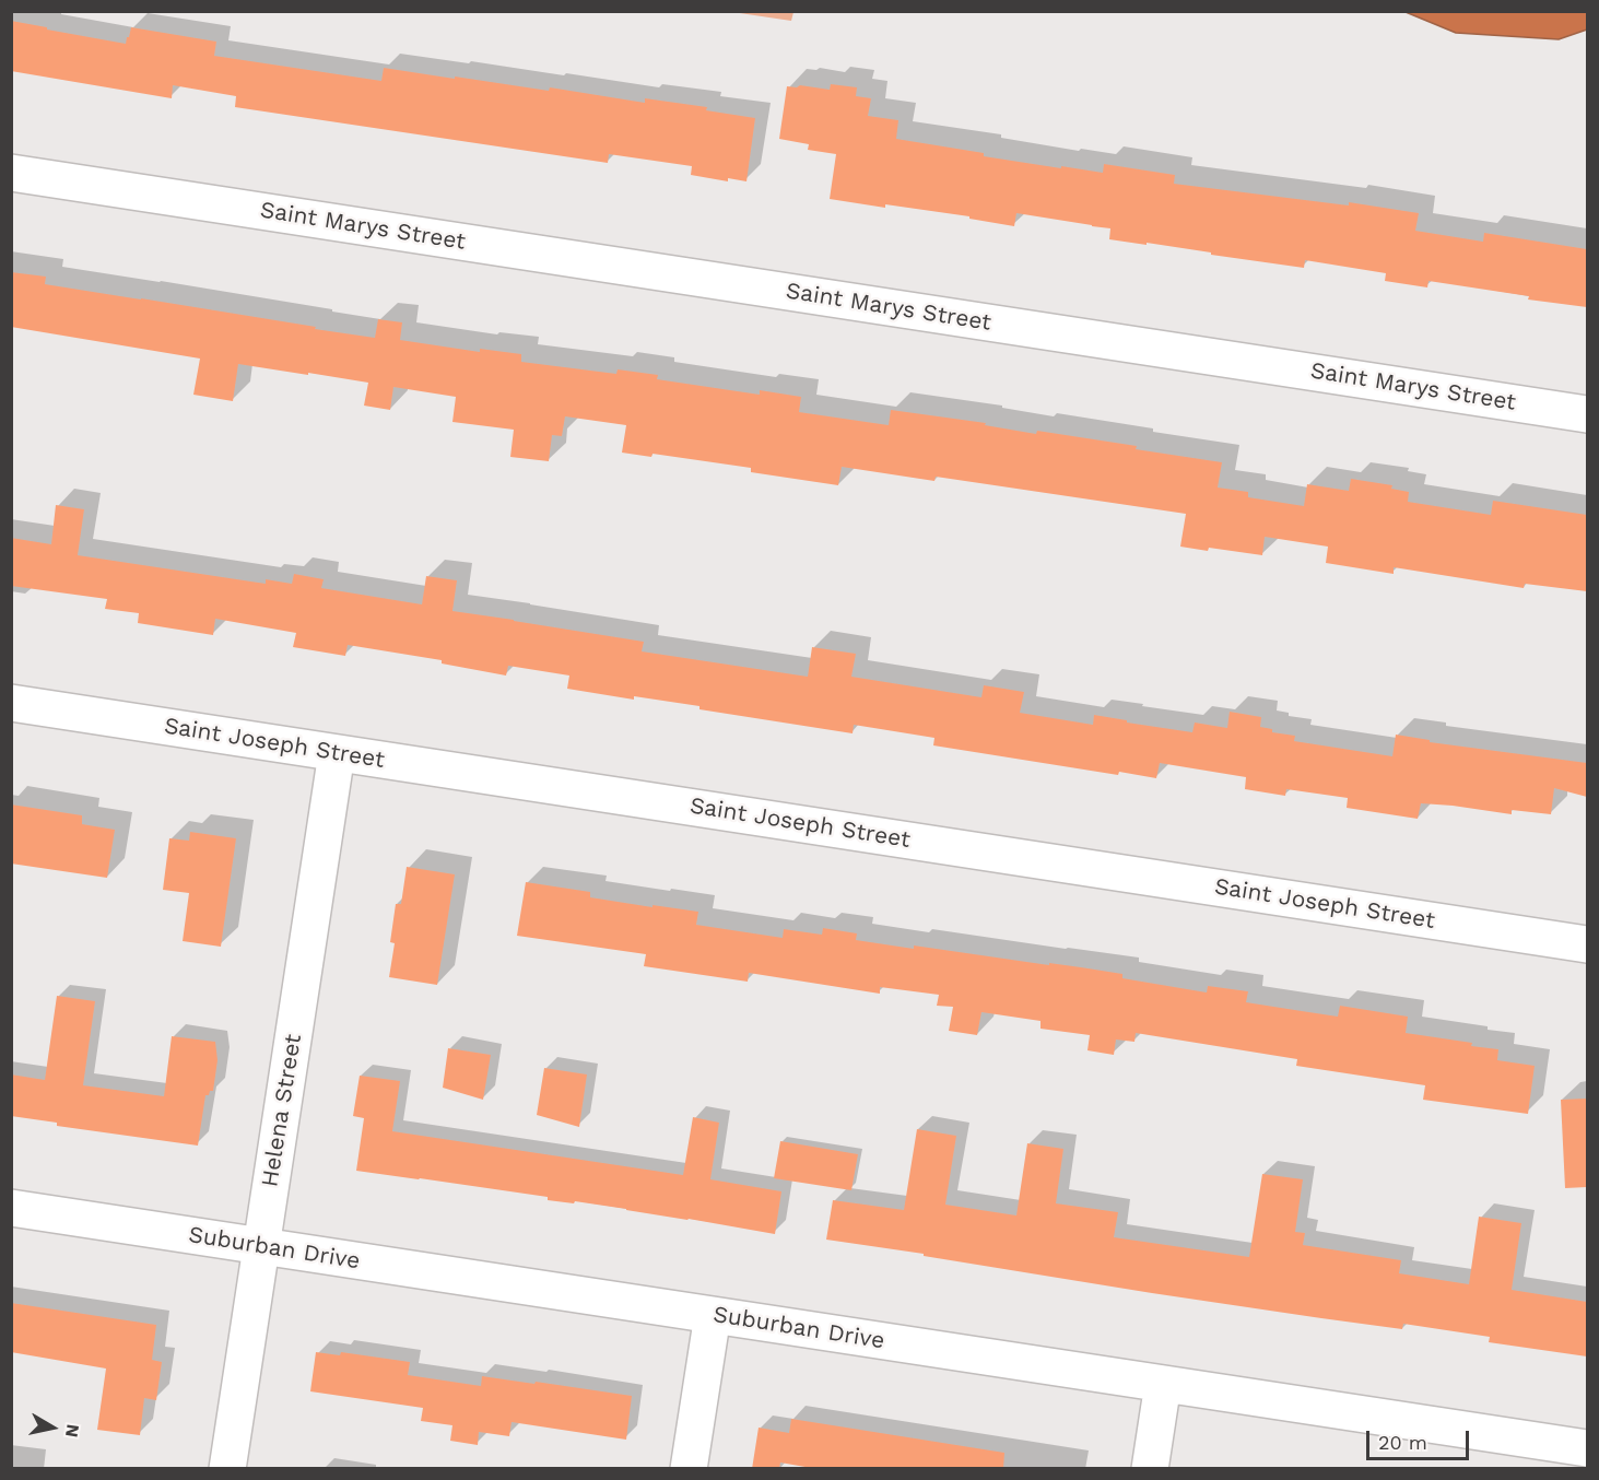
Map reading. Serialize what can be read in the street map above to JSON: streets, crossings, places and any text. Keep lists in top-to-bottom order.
{
  "streets": {
    "street": [
      "Saint Marys Street",
      "Saint Joseph Street",
      "Helena Street",
      "Suburban Drive"
    ]
  },
  "crossings": [
    ["Saint Joseph Street", "Helena Street"],
    ["Helena Street", "Suburban Drive"]
  ],
  "scale_bar": "20 m",
  "north": "right"
}
